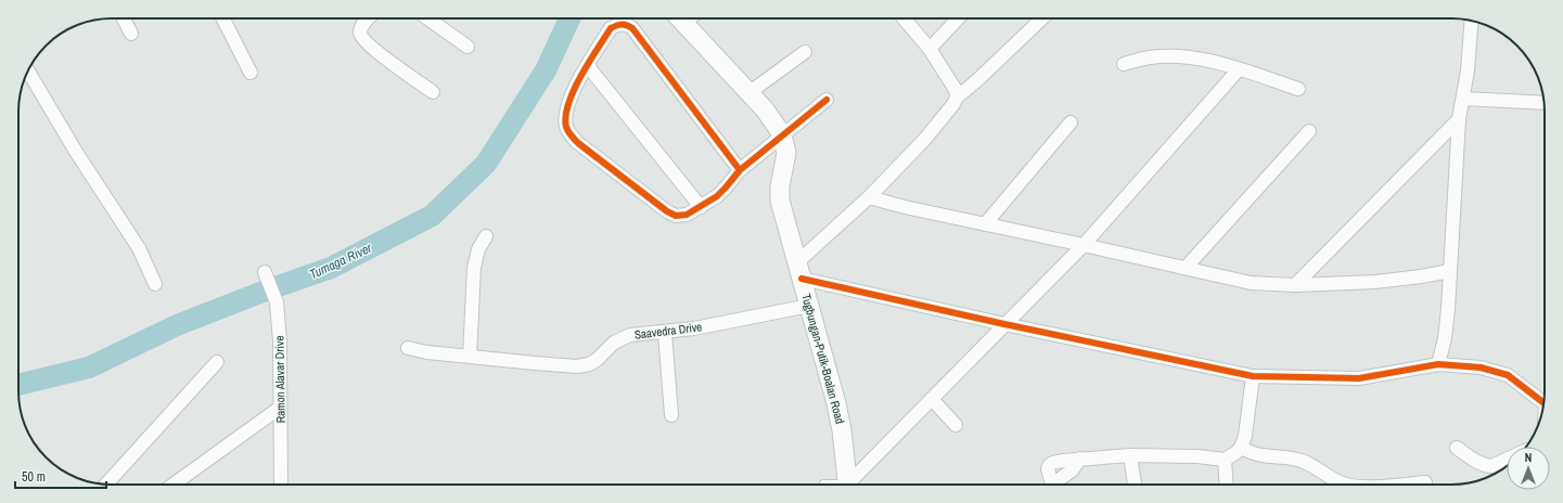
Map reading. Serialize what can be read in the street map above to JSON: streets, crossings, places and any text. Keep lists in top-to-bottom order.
{
  "streets": {
    "main road": ["Tugbungan-Putik-Boalan Road"],
    "street": ["Saavedra Drive", "Ramon Alavar Drive"]
  },
  "crossings": [
    ["Saavedra Drive", "Tugbungan-Putik-Boalan Road"]
  ],
  "water": ["Tumaga River"],
  "scale_bar": "50 m",
  "north": "top"
}
